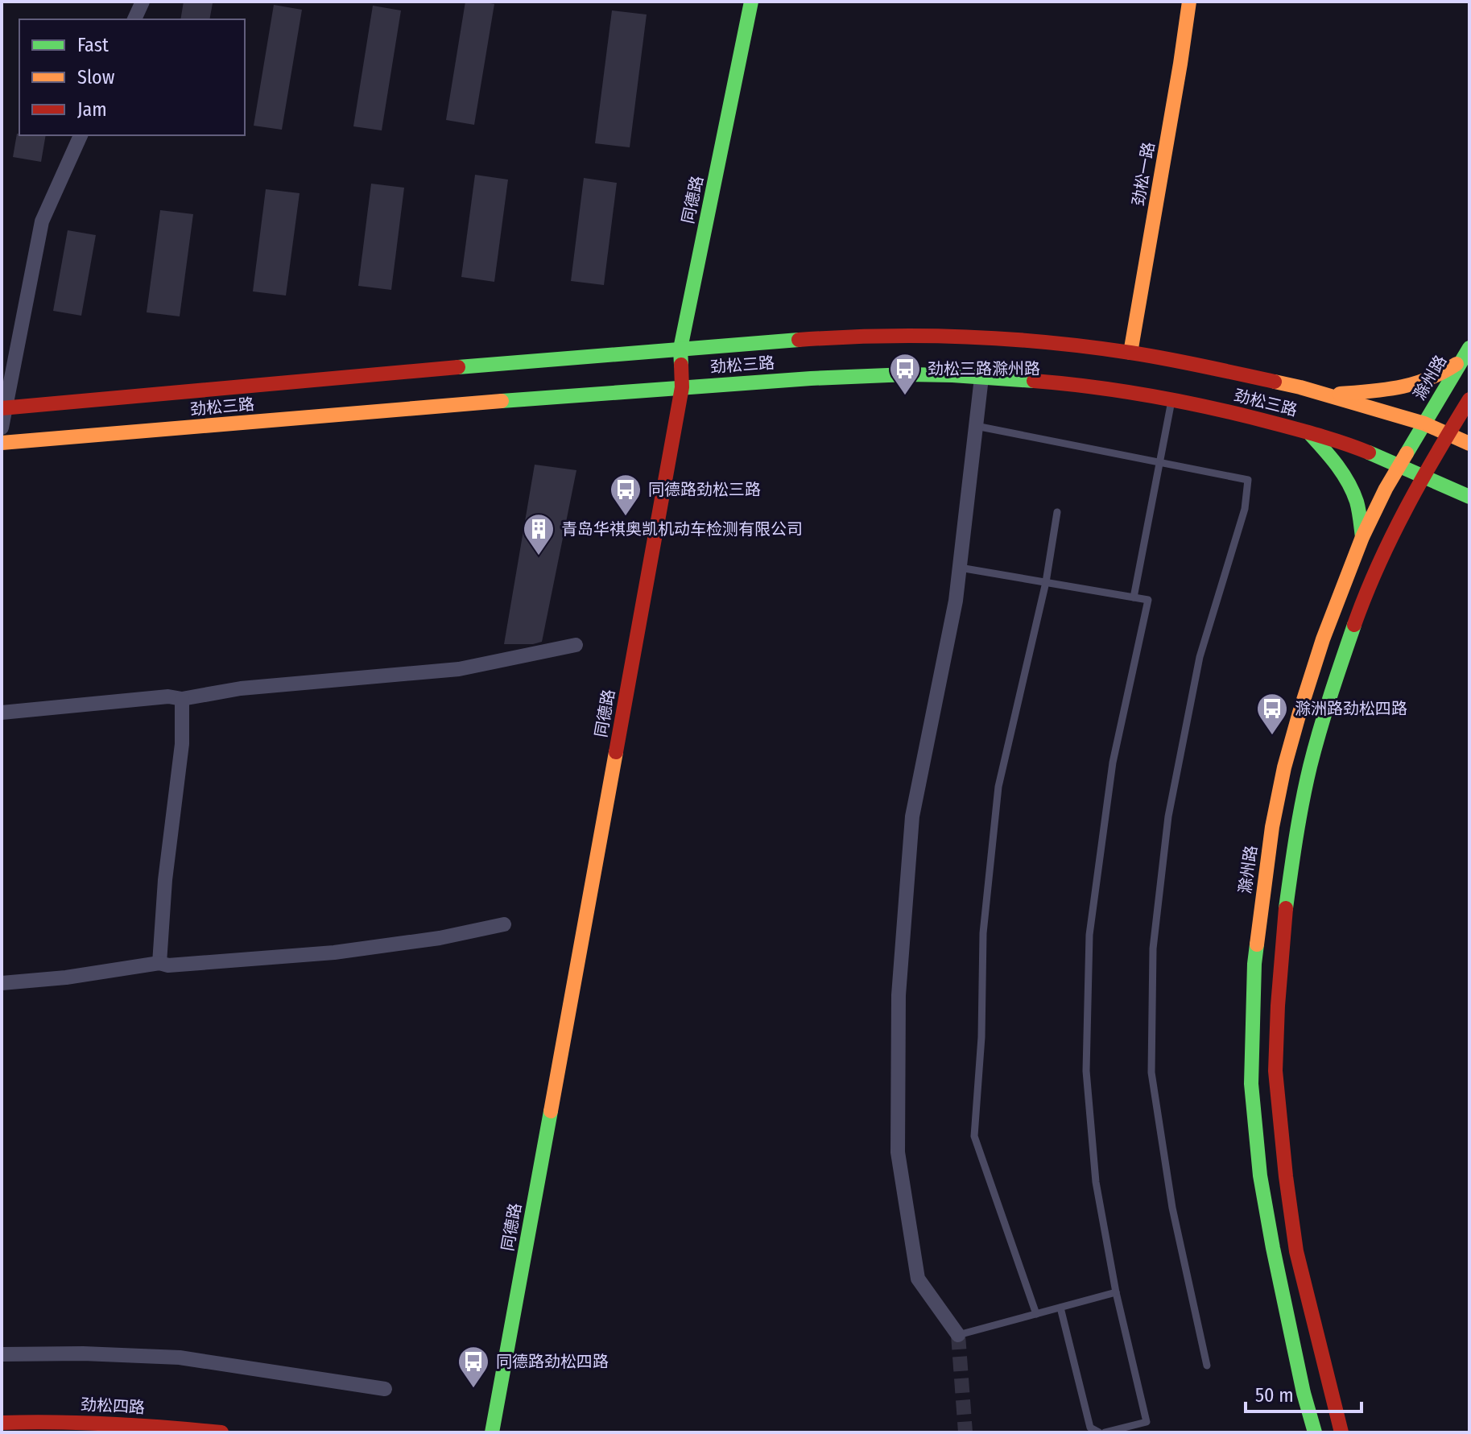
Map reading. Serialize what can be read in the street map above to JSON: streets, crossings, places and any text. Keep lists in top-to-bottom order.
{
  "streets": {
    "main road": [
      "劲松一路",
      "同德路",
      "劲松三路",
      "滁州路",
      "劲松四路"
    ]
  },
  "crossings": [
    ["劲松一路", "劲松三路"],
    ["同德路", "劲松三路"],
    ["劲松三路", "滁州路"]
  ],
  "places": {
    "bus stop": [
      "劲松三路滁州路",
      "同德路劲松三路",
      "滁洲路劲松四路",
      "同德路劲松四路"
    ],
    "building": ["青岛华祺奥凯机动车检测有限公司"]
  },
  "legend": ["Fast", "Slow", "Jam"],
  "scale_bar": "50 m"
}
